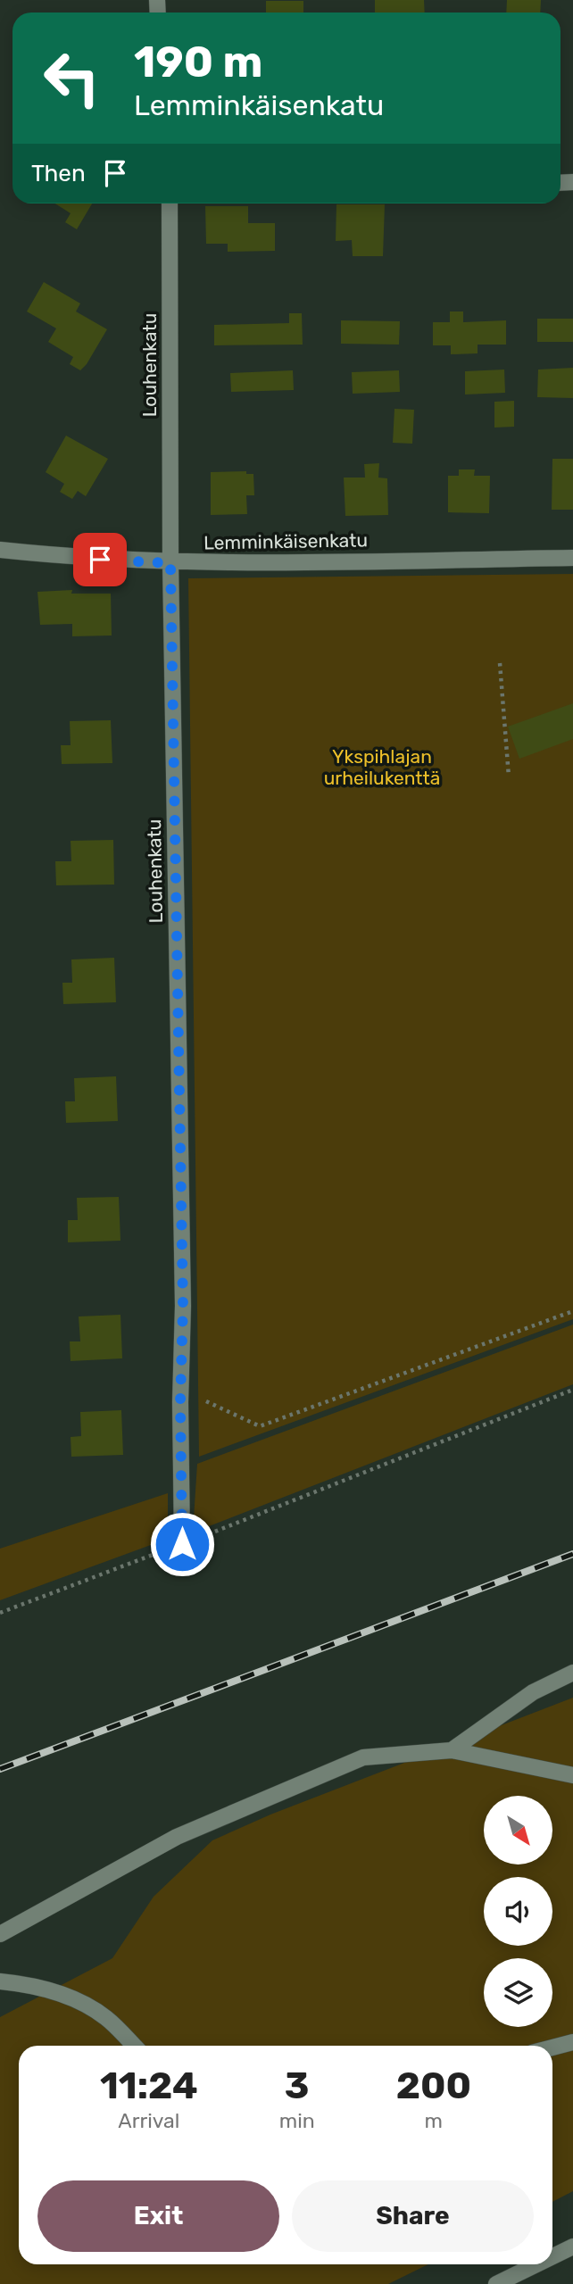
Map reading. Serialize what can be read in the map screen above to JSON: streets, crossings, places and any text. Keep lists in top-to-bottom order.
{
  "streets": {
    "street": ["Louhenkatu", "Lemminkäisenkatu"]
  },
  "crossings": [
    ["Louhenkatu", "Lemminkäisenkatu"]
  ],
  "parks": ["Ykspihlajan urheilukenttä"],
  "north": "bottom right",
  "page": {
    "turn": ["190 m", "Lemminkäisenkatu"],
    "then": "Then",
    "eta": [
      "11:24",
      "Arrival",
      "3",
      "min",
      "200",
      "m"
    ],
    "buttons": ["Exit", "Share"]
  }
}
